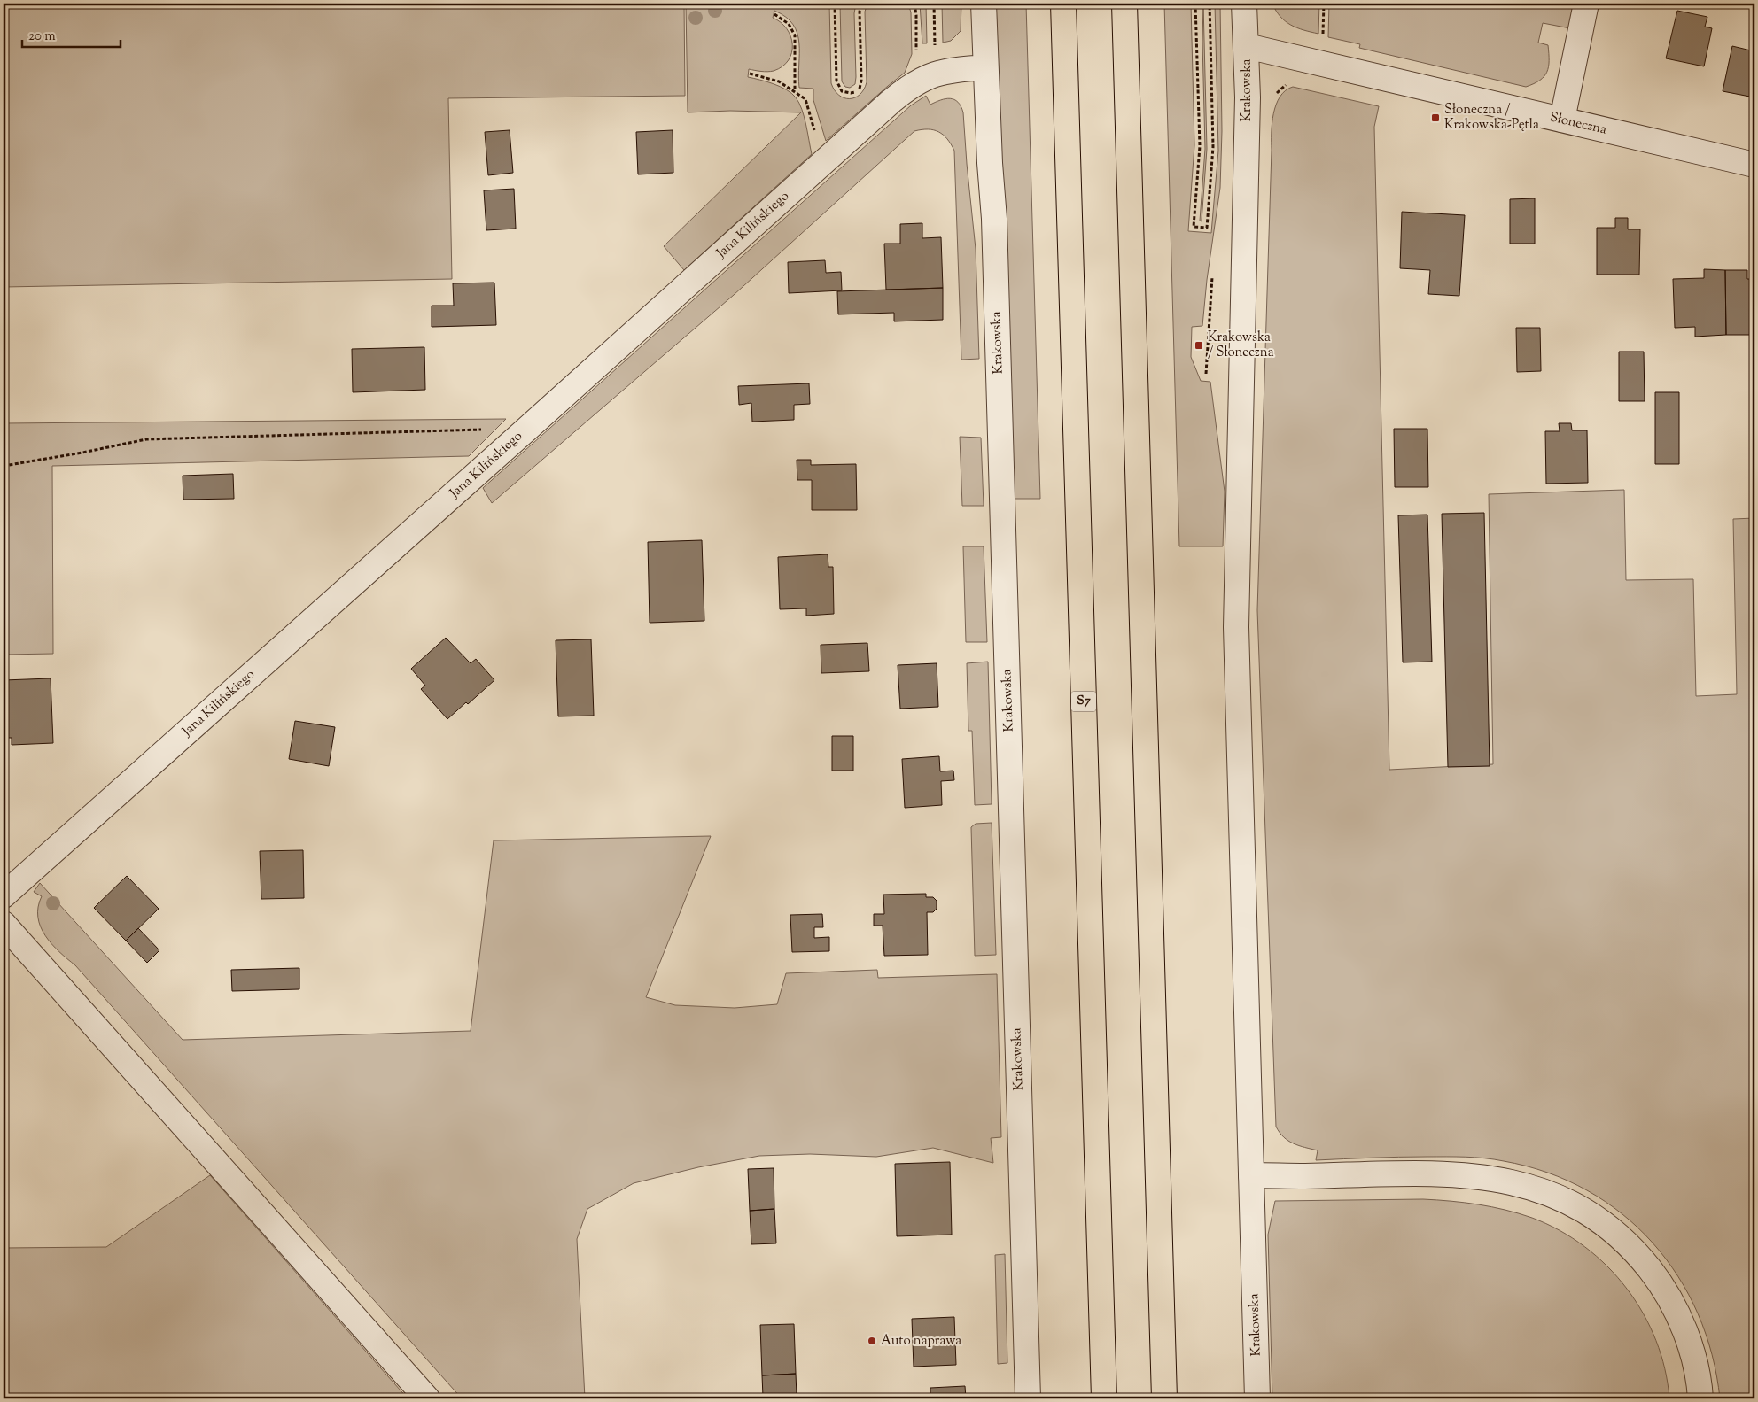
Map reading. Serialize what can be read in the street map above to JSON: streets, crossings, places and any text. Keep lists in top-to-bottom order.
{
  "streets": {
    "highway": ["S7"],
    "street": ["Krakowska", "Słoneczna", "Jana Kilińskiego"]
  },
  "crossings": [
    ["Krakowska", "Słoneczna"],
    ["Krakowska", "Jana Kilińskiego"]
  ],
  "places": {
    "transit": ["Słoneczna / Krakowska-Pętla", "Krakowska / Słoneczna"],
    "other": ["Auto naprawa"]
  },
  "scale_bar": "20 m"
}
